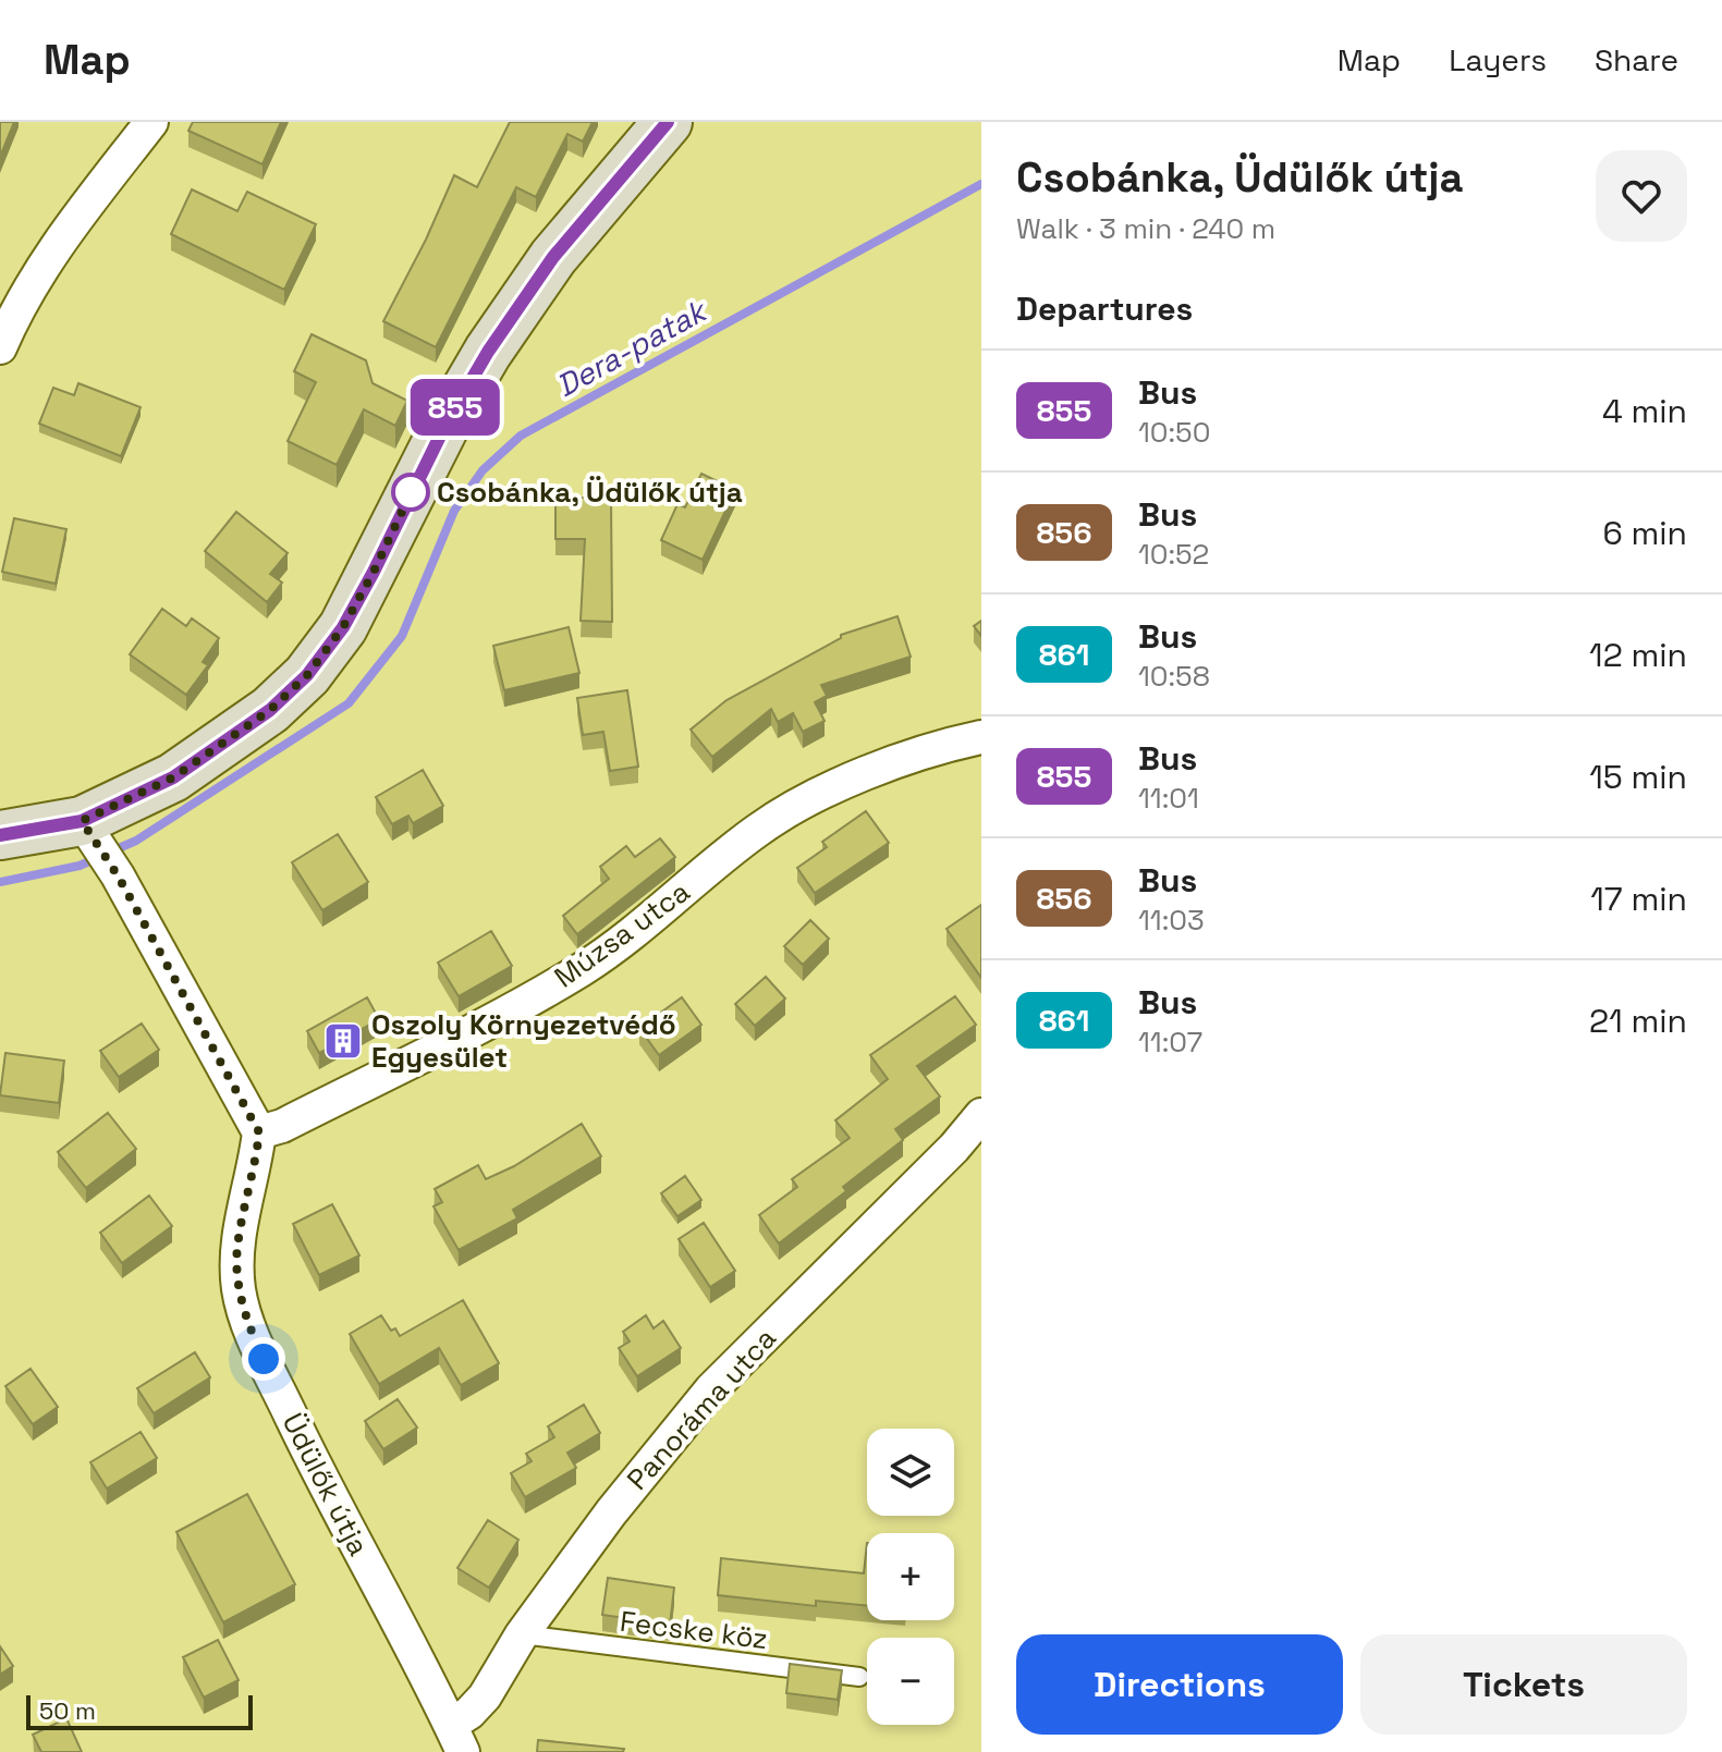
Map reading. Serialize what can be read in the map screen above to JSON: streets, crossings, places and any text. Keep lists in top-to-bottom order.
{
  "streets": {
    "street": ["Múzsa utca", "Panoráma utca", "Üdülők útja"],
    "lane": ["Fecske köz"]
  },
  "crossings": [
    ["Múzsa utca", "Üdülők útja"],
    ["Panoráma utca", "Üdülők útja"],
    ["Panoráma utca", "Fecske köz"]
  ],
  "water": ["Dera-patak"],
  "places": {
    "other": ["Csobánka, Üdülők útja"],
    "building": ["Oszoly Környezetvédő Egyesület"]
  },
  "lines": ["bus line 855"],
  "scale_bar": "50 m",
  "page": {
    "header": "Map",
    "nav": ["Map", "Layers", "Share"],
    "on_map": "855",
    "heading": [
      ["Csobánka, Üdülők útja", "Walk · 3 min · 240 m"],
      "Departures"
    ],
    "list": [
      {
        "mark": "855",
        "name": "Bus",
        "note": "10:50",
        "value": "4 min"
      },
      {
        "mark": "856",
        "name": "Bus",
        "note": "10:52",
        "value": "6 min"
      },
      {
        "mark": "861",
        "name": "Bus",
        "note": "10:58",
        "value": "12 min"
      },
      {
        "mark": "855",
        "name": "Bus",
        "note": "11:01",
        "value": "15 min"
      },
      {
        "mark": "856",
        "name": "Bus",
        "note": "11:03",
        "value": "17 min"
      },
      {
        "mark": "861",
        "name": "Bus",
        "note": "11:07",
        "value": "21 min"
      }
    ],
    "map_buttons": ["+", "−"],
    "buttons": ["Directions", "Tickets"],
    "scale": "50 m"
  }
}
